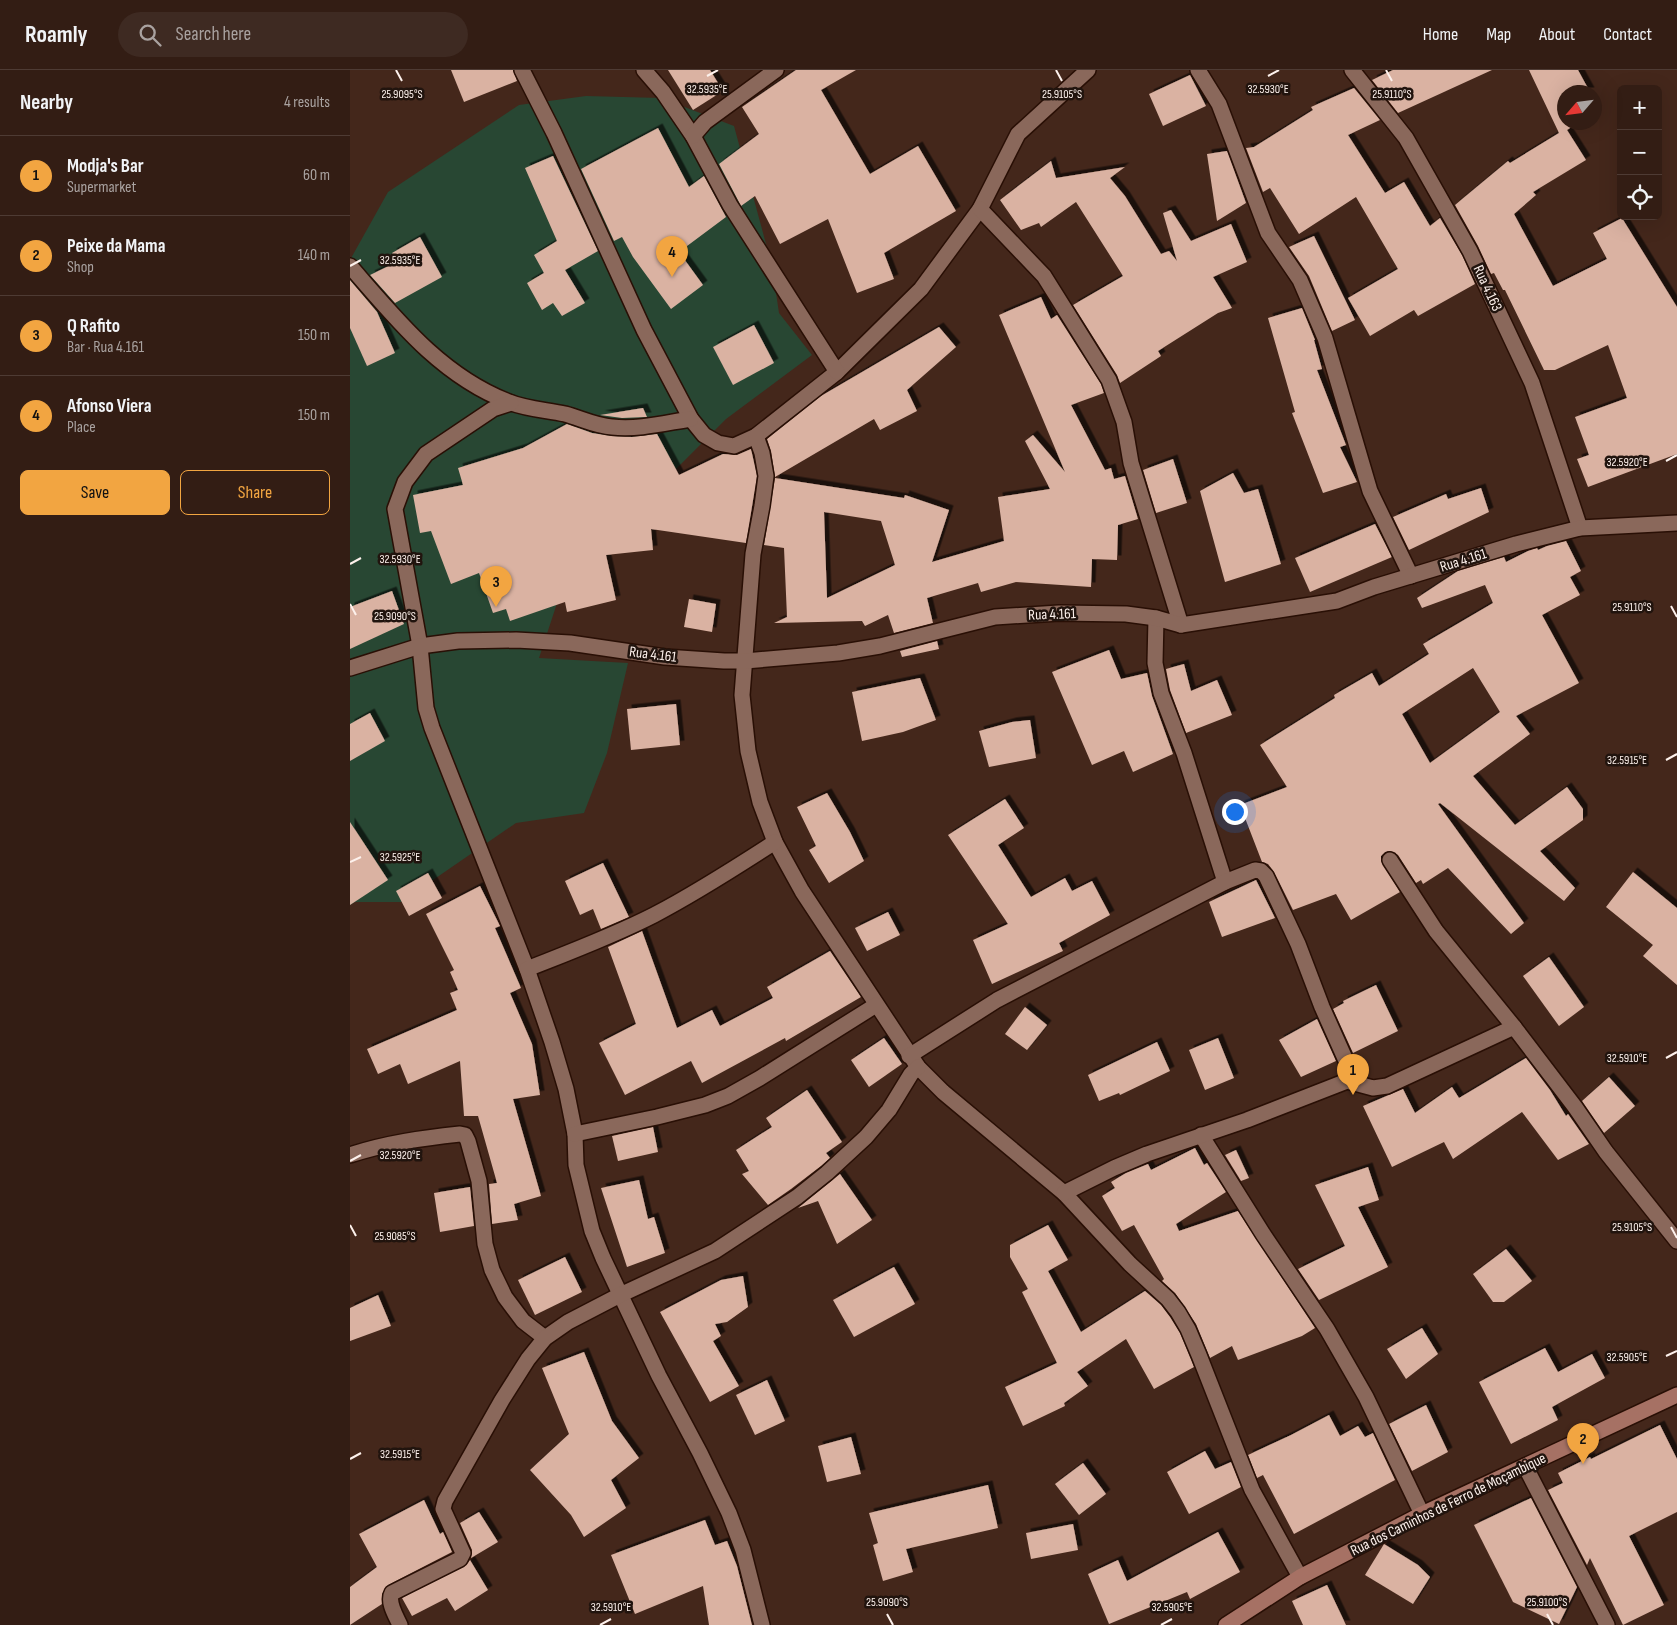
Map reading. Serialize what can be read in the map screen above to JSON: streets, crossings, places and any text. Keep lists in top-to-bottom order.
{
  "streets": {
    "street": ["Rua 4.163", "Rua 4.161", "Rua dos Caminhos de Ferro de Moçambique"]
  },
  "crossings": [
    ["Rua 4.163", "Rua 4.161"]
  ],
  "north": "bottom left",
  "page": {
    "header": "Roamly",
    "search": "Search here",
    "nav": [
      "Home",
      "Map",
      "About",
      "Contact"
    ],
    "heading": ["Nearby", "4 results"],
    "map_buttons": ["+", "−"],
    "list": [
      {
        "mark": "1",
        "name": "Modja's Bar",
        "note": "Supermarket",
        "value": "60 m"
      },
      {
        "mark": "2",
        "name": "Peixe da Mama",
        "note": "Shop",
        "value": "140 m"
      },
      {
        "mark": "3",
        "name": "Q Rafito",
        "note": "Bar · Rua 4.161",
        "value": "150 m"
      },
      {
        "mark": "4",
        "name": "Afonso Viera",
        "note": "Place",
        "value": "150 m"
      }
    ],
    "pins": [
      "4",
      "3",
      "1",
      "2"
    ],
    "buttons": ["Save", "Share"]
  },
  "coordinates": [
    "32.5935°E",
    "32.5930°E",
    "25.9095°S",
    "25.9105°S",
    "25.9110°S",
    "32.5920°E",
    "25.9090°S",
    "32.5915°E",
    "32.5925°E",
    "32.5910°E",
    "25.9085°S",
    "32.5905°E",
    "25.9100°S"
  ]
}
